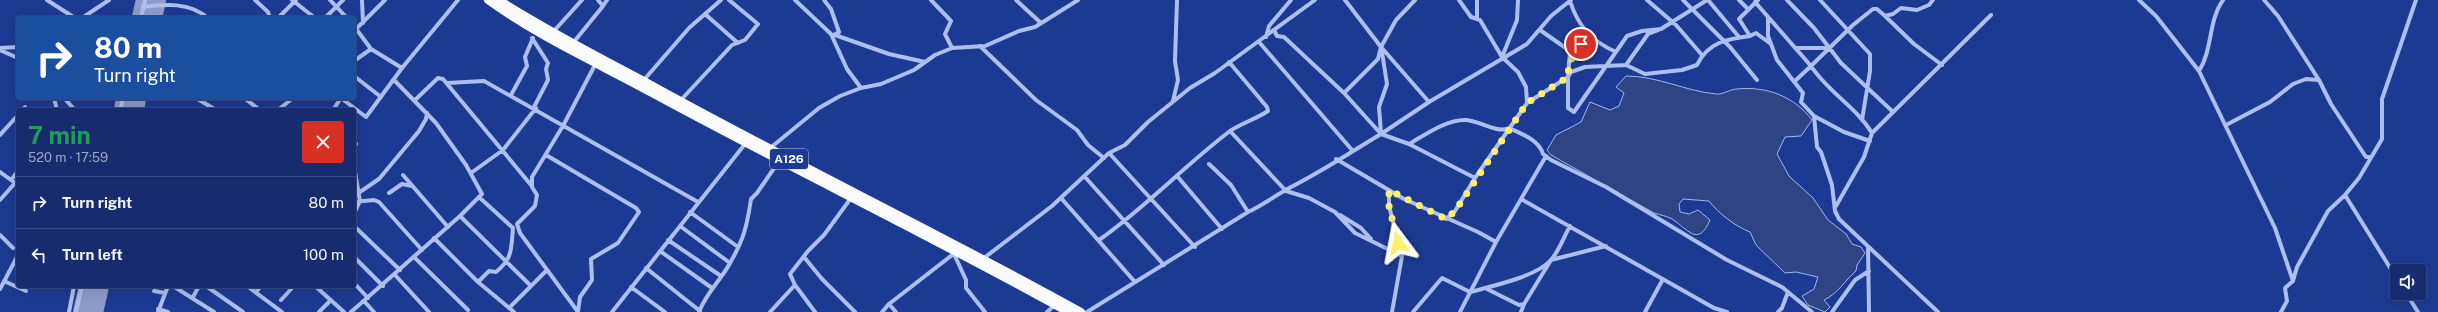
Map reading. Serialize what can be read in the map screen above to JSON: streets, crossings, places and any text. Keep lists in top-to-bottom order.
{
  "streets": {
    "highway": ["A126"]
  },
  "page": {
    "turn": ["80 m", "Turn right"],
    "heading": ["7 min", "520 m · 17:59"],
    "list": [
      {
        "name": "Turn right",
        "value": "80 m"
      },
      {
        "name": "Turn left",
        "value": "100 m"
      }
    ]
  }
}
